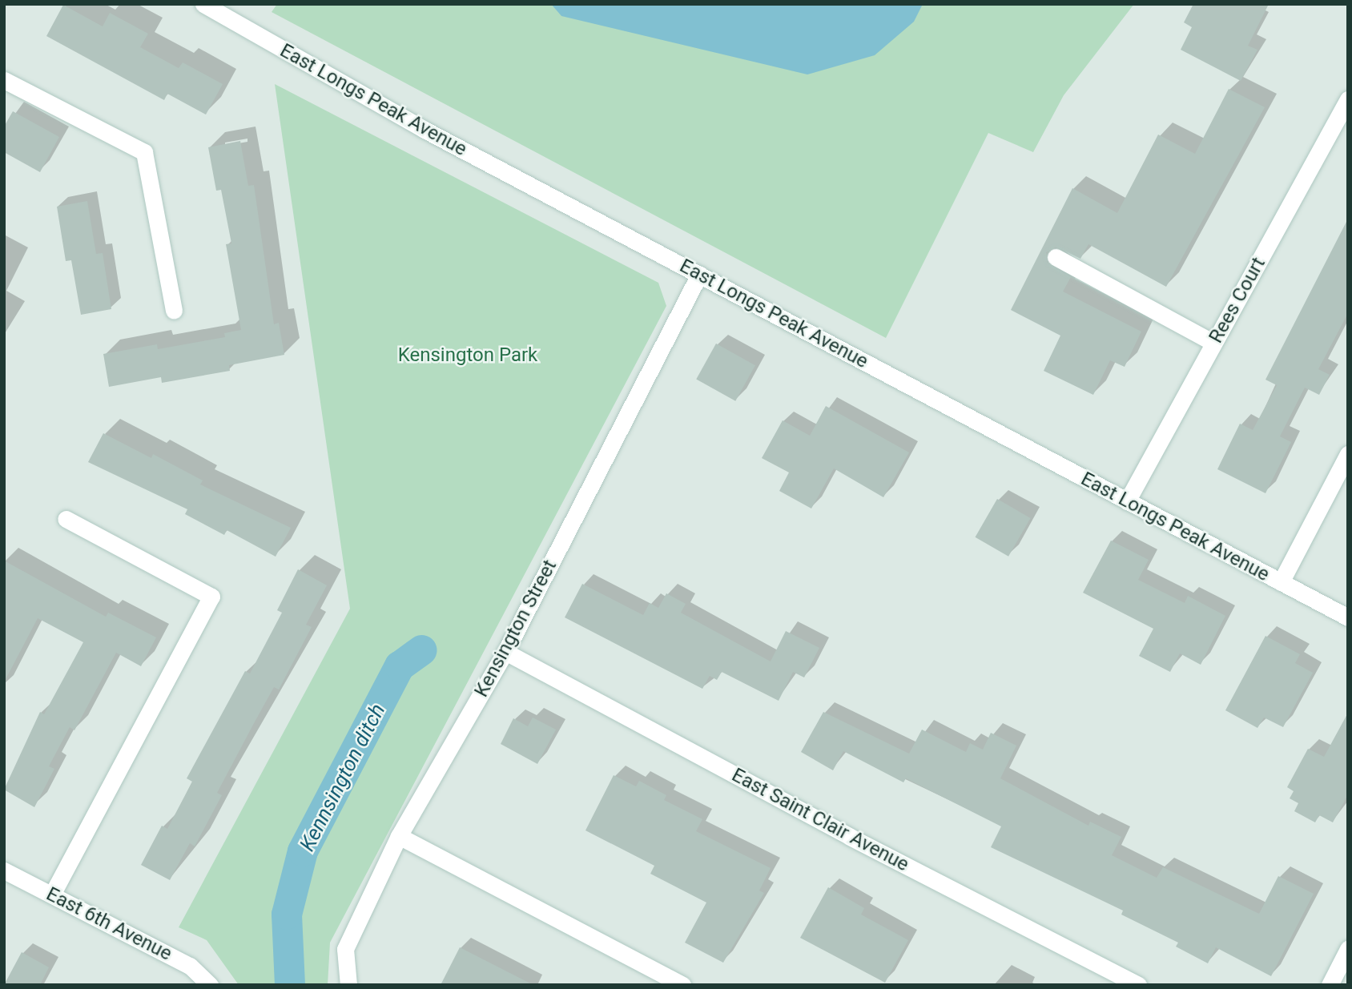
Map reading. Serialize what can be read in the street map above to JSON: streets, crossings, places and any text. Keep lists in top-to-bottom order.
{
  "streets": {
    "street": [
      "East Longs Peak Avenue",
      "Rees Court",
      "Kensington Street",
      "East Saint Clair Avenue",
      "East 6th Avenue"
    ]
  },
  "crossings": [
    ["East Longs Peak Avenue", "Rees Court"],
    ["East Longs Peak Avenue", "Kensington Street"],
    ["Kensington Street", "East Saint Clair Avenue"]
  ],
  "water": ["Kennsington ditch"],
  "parks": ["Kensington Park"]
}
